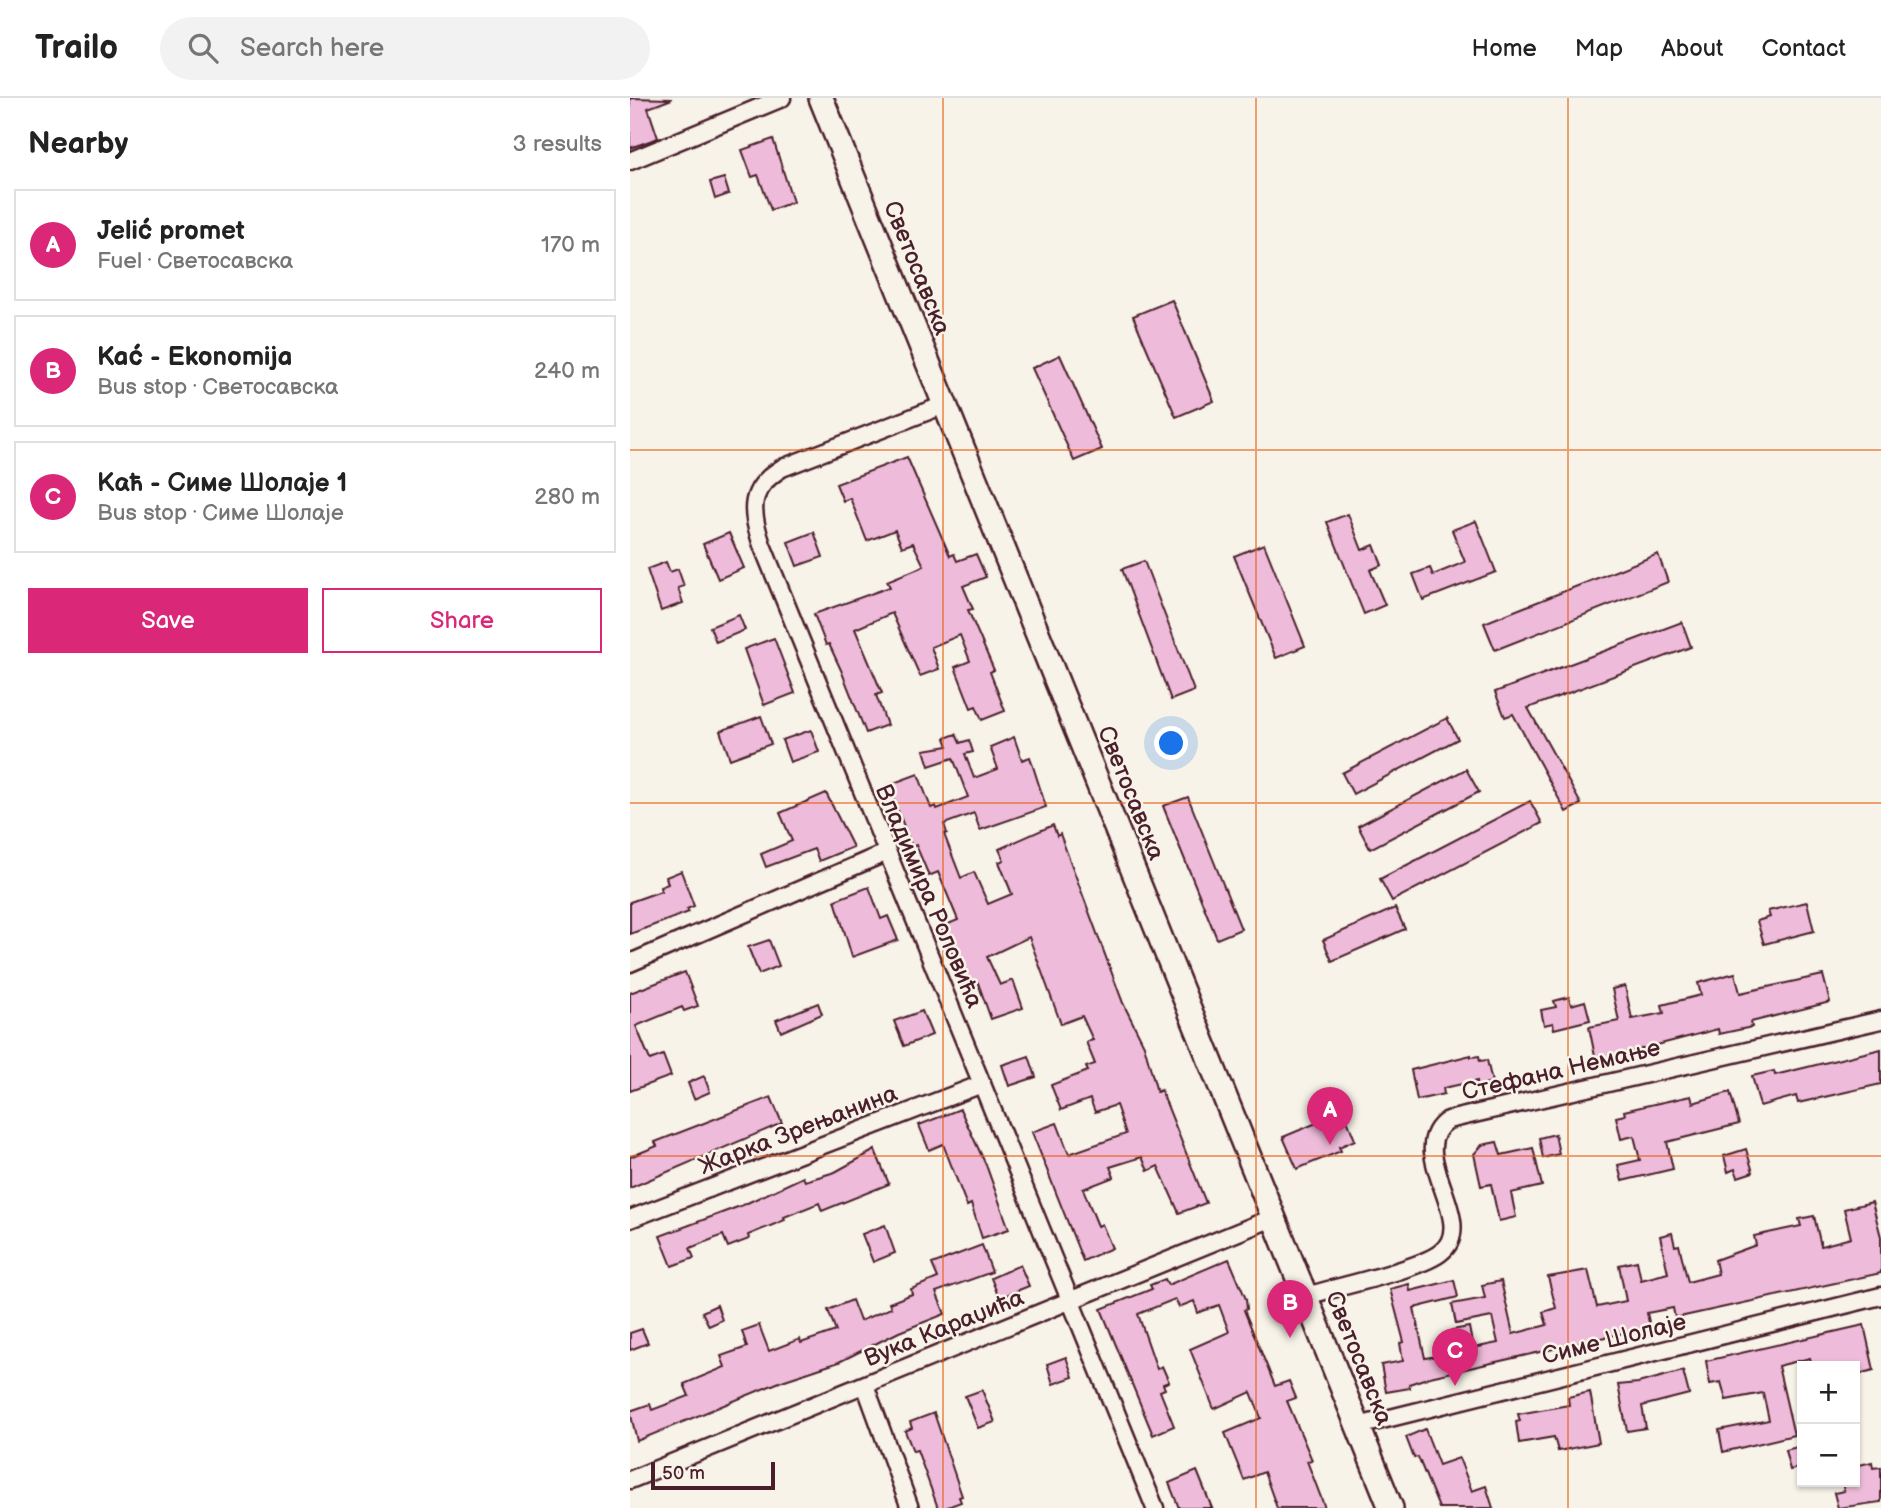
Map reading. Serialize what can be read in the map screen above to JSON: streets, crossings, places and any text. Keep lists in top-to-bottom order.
{
  "streets": {
    "main road": ["Светосавска"],
    "street": [
      "Владимира Роловића",
      "Стефана Немање",
      "Жарка Зрењанина",
      "Вука Караџића",
      "Симе Шолаје"
    ]
  },
  "crossings": [
    ["Светосавска", "Владимира Роловића"],
    ["Светосавска", "Стефана Немање"],
    ["Светосавска", "Вука Караџића"],
    ["Светосавска", "Симе Шолаје"],
    ["Владимира Роловића", "Жарка Зрењанина"],
    ["Владимира Роловића", "Вука Караџића"]
  ],
  "scale_bar": "50 m",
  "page": {
    "header": "Trailo",
    "search": "Search here",
    "nav": [
      "Home",
      "Map",
      "About",
      "Contact"
    ],
    "heading": ["Nearby", "3 results"],
    "list": [
      {
        "mark": "A",
        "name": "Jelić promet",
        "note": "Fuel · Светосавска",
        "value": "170 m"
      },
      {
        "mark": "B",
        "name": "Kać - Ekonomija",
        "note": "Bus stop · Светосавска",
        "value": "240 m"
      },
      {
        "mark": "C",
        "name": "Каћ - Симе Шолаје 1",
        "note": "Bus stop · Симе Шолаје",
        "value": "280 m"
      }
    ],
    "buttons": ["Save", "Share"],
    "pins": ["A", "B", "C"],
    "map_buttons": ["+", "−"],
    "scale": "50 m"
  }
}
